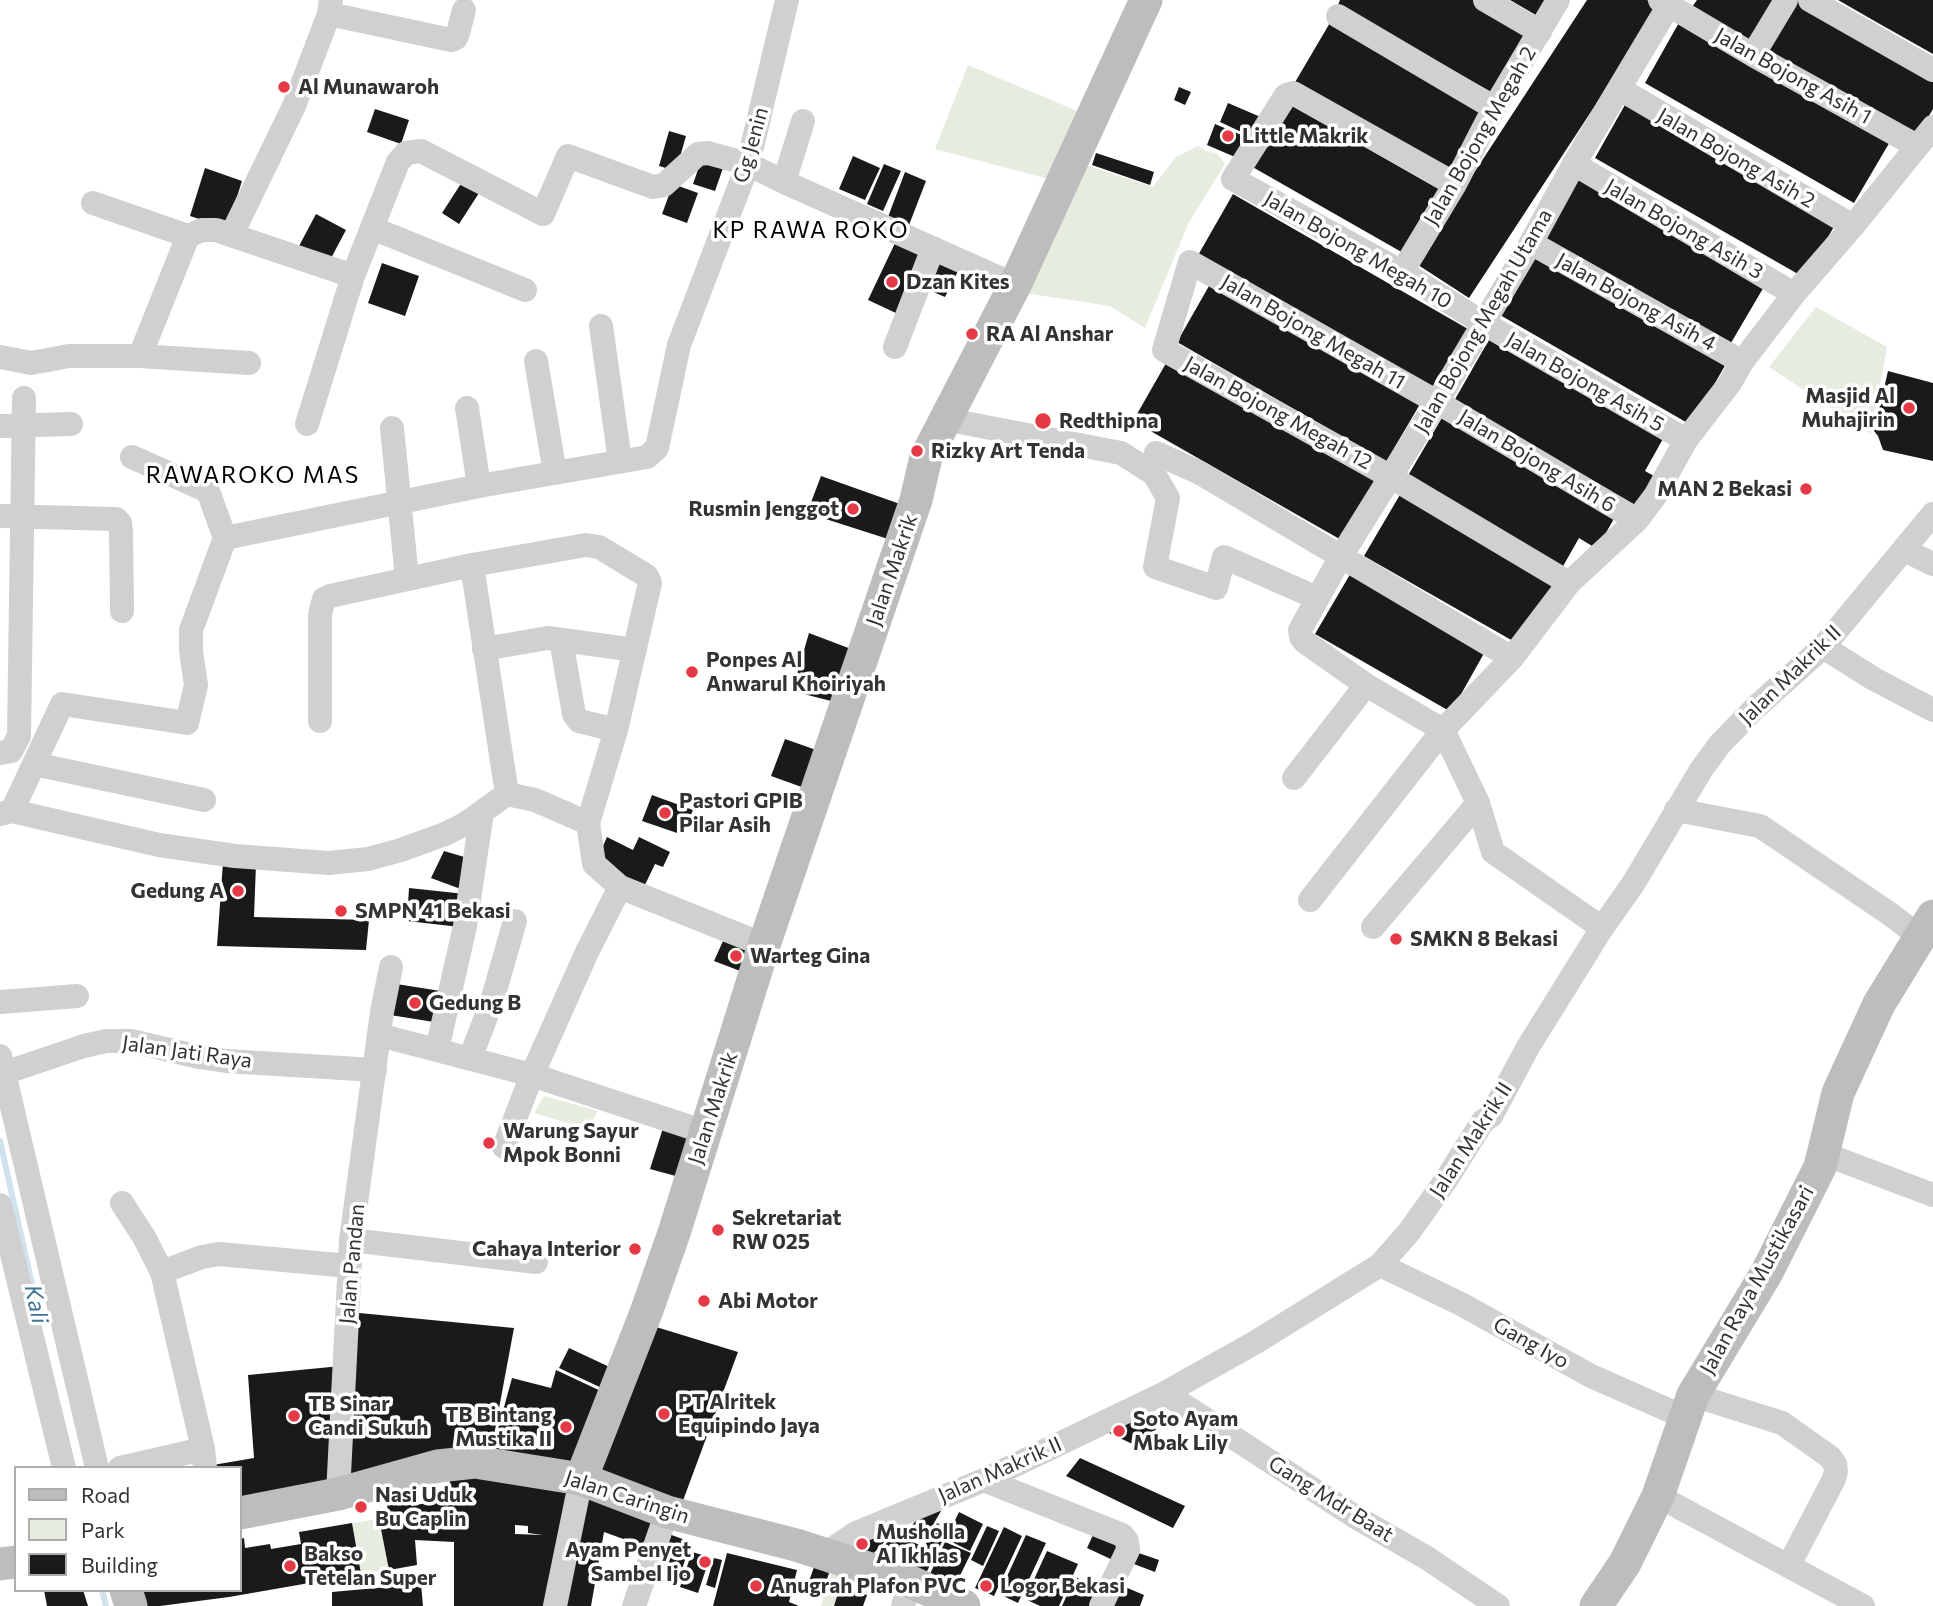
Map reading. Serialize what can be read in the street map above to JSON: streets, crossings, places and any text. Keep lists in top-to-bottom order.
{
  "streets": {
    "street": [
      "Jalan Bojong Asih 1",
      "Jalan Bojong Megah 2",
      "Gg Jenin",
      "Jalan Bojong Asih 2",
      "Jalan Bojong Asih 3",
      "Jalan Bojong Megah 10",
      "Jalan Bojong Asih 4",
      "Jalan Bojong Megah Utama",
      "Jalan Bojong Megah 11",
      "Jalan Bojong Asih 5",
      "Jalan Bojong Megah 12",
      "Jalan Bojong Asih 6",
      "Jalan Makrik",
      "Jalan Makrik II",
      "Jalan Jati Raya",
      "Jalan Pandan",
      "Jalan Raya Mustikasari",
      "Gang Iyo",
      "Jalan Caringin",
      "Gang Mdr Baat"
    ]
  },
  "crossings": [
    ["Jalan Bojong Asih 1", "Jalan Bojong Megah Utama"],
    ["Jalan Bojong Megah 2", "Jalan Bojong Megah 10"],
    ["Jalan Bojong Asih 2", "Jalan Bojong Megah Utama"],
    ["Jalan Bojong Asih 3", "Jalan Bojong Megah Utama"],
    ["Jalan Bojong Megah 10", "Jalan Bojong Megah Utama"],
    ["Jalan Bojong Megah 10", "Jalan Bojong Asih 5"],
    ["Jalan Bojong Asih 4", "Jalan Bojong Megah Utama"],
    ["Jalan Bojong Megah Utama", "Jalan Bojong Megah 11"],
    ["Jalan Bojong Megah Utama", "Jalan Bojong Asih 5"],
    ["Jalan Bojong Megah Utama", "Jalan Bojong Megah 12"],
    ["Jalan Bojong Megah Utama", "Jalan Bojong Asih 6"],
    ["Jalan Bojong Megah 11", "Jalan Bojong Megah 12"],
    ["Jalan Bojong Megah 11", "Jalan Bojong Asih 6"],
    ["Jalan Makrik", "Jalan Caringin"],
    ["Jalan Makrik II", "Gang Iyo"],
    ["Jalan Makrik II", "Jalan Caringin"],
    ["Jalan Makrik II", "Gang Mdr Baat"],
    ["Jalan Jati Raya", "Jalan Pandan"],
    ["Jalan Pandan", "Jalan Caringin"],
    ["Jalan Raya Mustikasari", "Gang Iyo"]
  ],
  "districts": ["KP RAWA ROKO", "RAWAROKO MAS"],
  "water": ["Kali"],
  "places": [
    "Al Munawaroh",
    "Little Makrik",
    "Dzan Kites",
    "RA Al Anshar",
    "Masjid Al Muhajirin",
    "Redthipna",
    "Rizky Art Tenda",
    "MAN 2 Bekasi",
    "Rusmin Jenggot",
    "Ponpes Al Anwarul Khoiriyah",
    "Pastori GPIB Pilar Asih",
    "Gedung A",
    "SMPN 41 Bekasi",
    "SMKN 8 Bekasi",
    "Warteg Gina",
    "Gedung B",
    "Warung Sayur Mpok Bonni",
    "Sekretariat RW 025",
    "Cahaya Interior",
    "Abi Motor",
    "PT Alritek Equipindo Jaya",
    "TB Sinar Candi Sukuh",
    "TB Bintang Mustika II",
    "Soto Ayam Mbak Lily",
    "Nasi Uduk Bu Caplin",
    "Musholla Al Ikhlas",
    "Ayam Penyet Sambel Ijo",
    "Bakso Tetelan Super",
    "Anugrah Plafon PVC",
    "Logor Bekasi"
  ],
  "legend": ["Road", "Park", "Building"]
}
